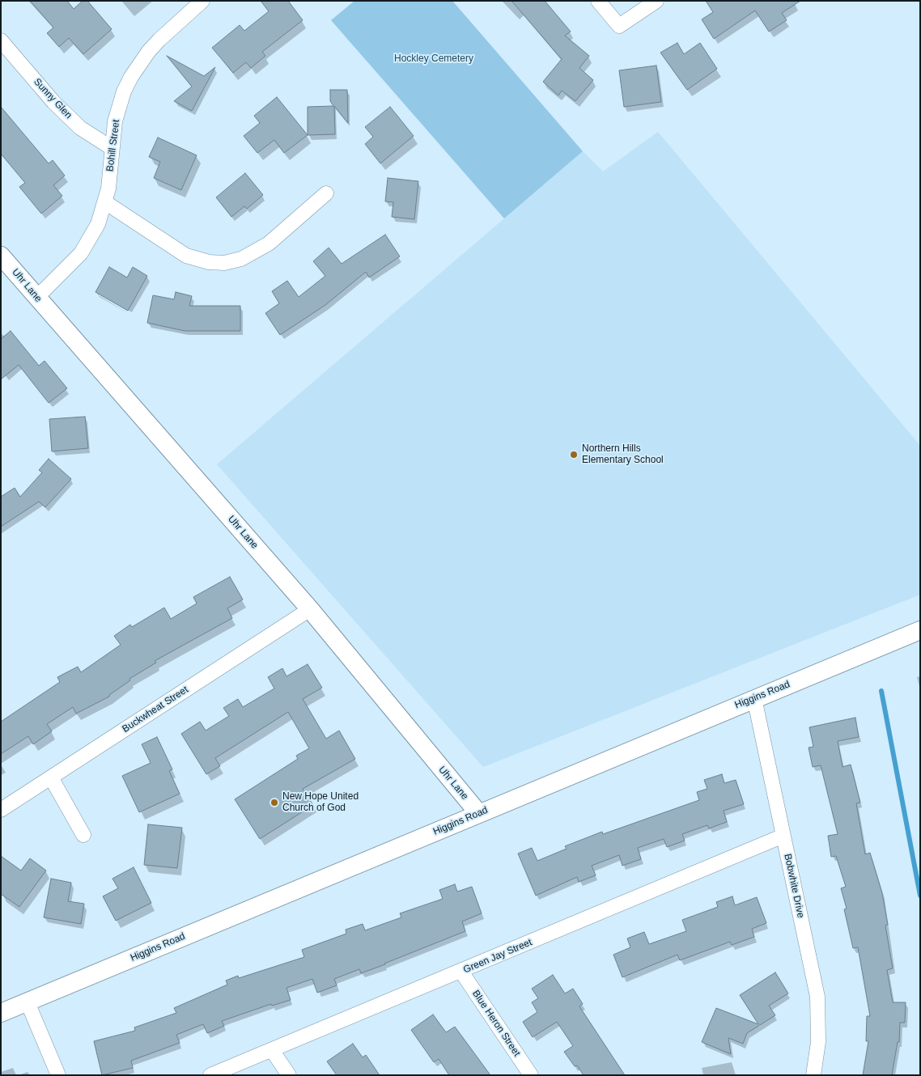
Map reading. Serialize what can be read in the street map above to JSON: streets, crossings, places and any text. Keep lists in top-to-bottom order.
{
  "streets": {
    "street": [
      "Sunny Glen",
      "Bohill Street",
      "Uhr Lane",
      "Higgins Road",
      "Buckwheat Street",
      "Bobwhite Drive",
      "Green Jay Street",
      "Blue Heron Street"
    ]
  },
  "crossings": [
    ["Sunny Glen", "Bohill Street"],
    ["Bohill Street", "Uhr Lane"],
    ["Uhr Lane", "Higgins Road"],
    ["Uhr Lane", "Buckwheat Street"],
    ["Higgins Road", "Bobwhite Drive"],
    ["Bobwhite Drive", "Green Jay Street"],
    ["Green Jay Street", "Blue Heron Street"]
  ],
  "parks": ["Hockley Cemetery"],
  "places": ["Northern Hills Elementary School", "New Hope United Church of God"]
}
